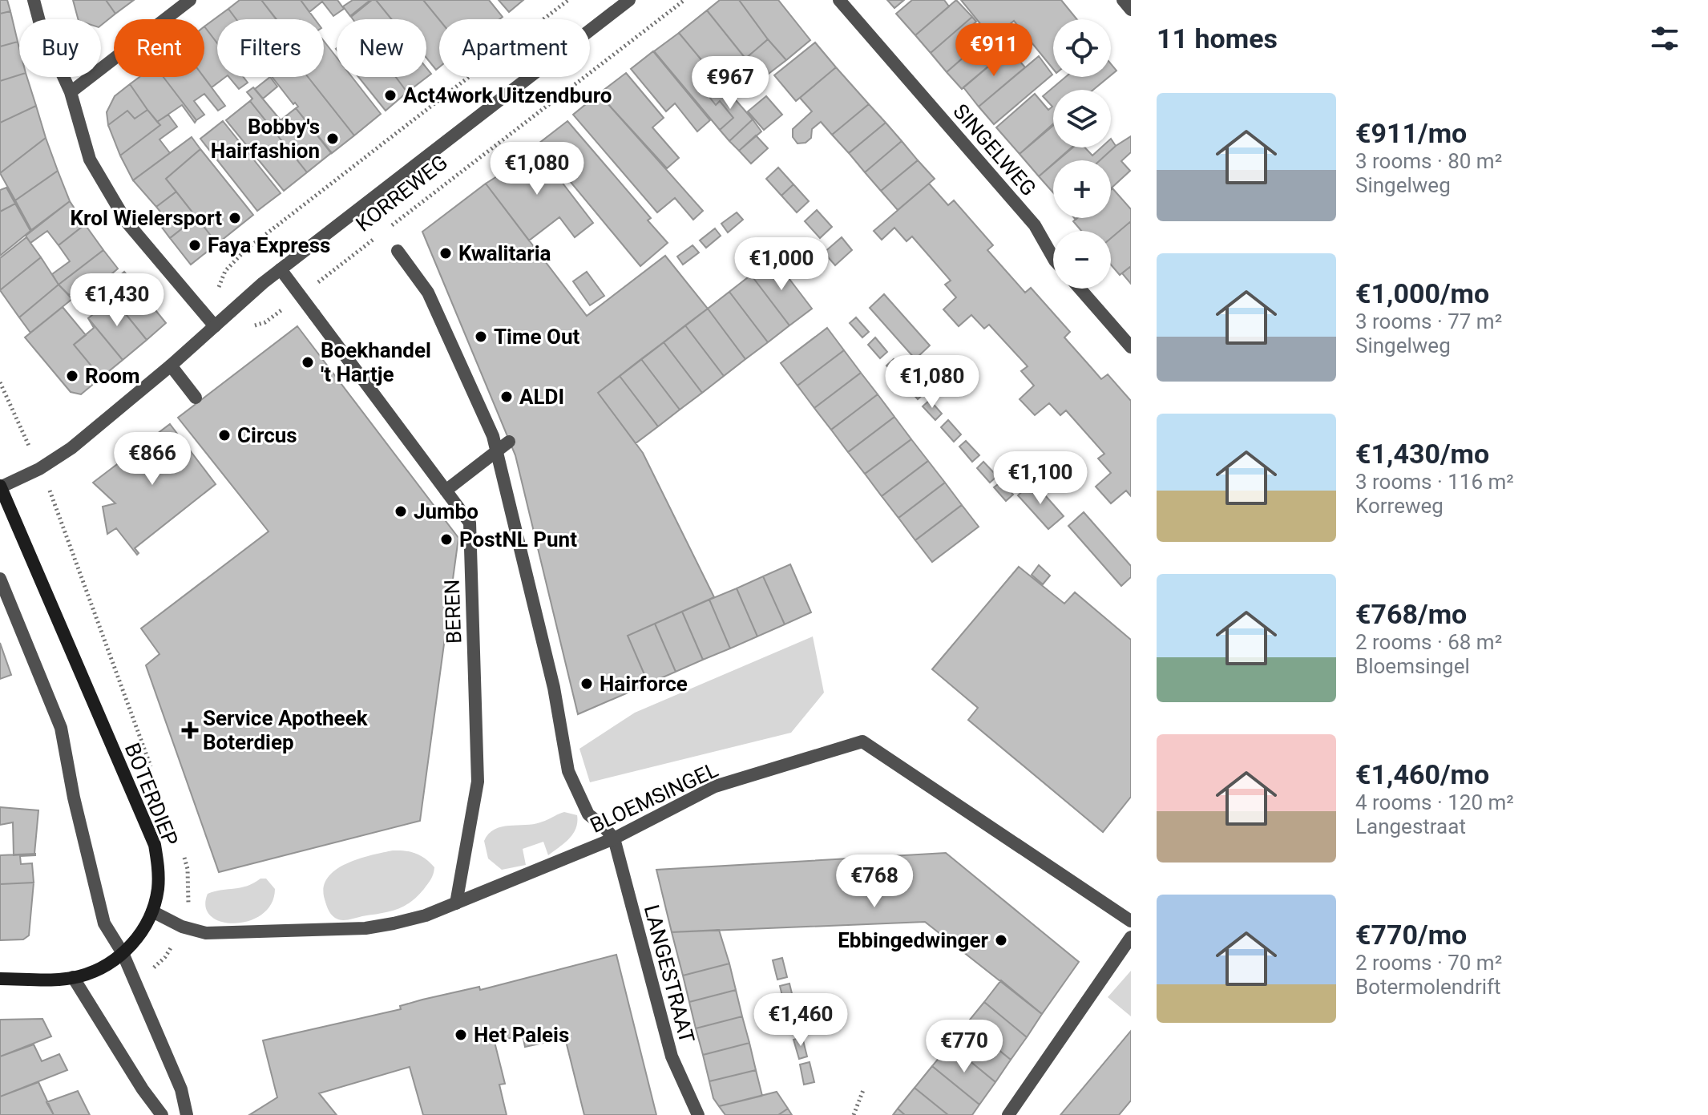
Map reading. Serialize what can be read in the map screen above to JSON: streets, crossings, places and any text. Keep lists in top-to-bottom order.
{
  "streets": {
    "main road": ["BOTERDIEP"],
    "street": [
      "SINGELWEG",
      "KORREWEG",
      "BEREN",
      "BLOEMSINGEL",
      "LANGESTRAAT"
    ]
  },
  "crossings": [
    ["KORREWEG", "BEREN"],
    ["KORREWEG", "BOTERDIEP"],
    ["BEREN", "BLOEMSINGEL"],
    ["BOTERDIEP", "BLOEMSINGEL"],
    ["BLOEMSINGEL", "LANGESTRAAT"]
  ],
  "places": {
    "other": [
      "Act4work Uitzendburo",
      "Bobby's Hairfashion",
      "Krol Wielersport",
      "Faya Express",
      "Kwalitaria",
      "Time Out",
      "Boekhandel 't Hartje",
      "Room",
      "ALDI",
      "Circus",
      "Jumbo",
      "PostNL Punt",
      "Hairforce",
      "Ebbingedwinger",
      "Het Paleis"
    ],
    "health": ["Service Apotheek Boterdiep"]
  },
  "page": {
    "heading": "11 homes",
    "map_buttons": ["+", "−"],
    "chip": [
      "Buy",
      "Rent",
      "Filters",
      "New",
      "Apartment"
    ],
    "price": [
      "€911",
      "€967",
      "€1,080",
      "€1,000",
      "€1,430",
      "€1,080",
      "€866",
      "€1,100",
      "€768",
      "€1,460",
      "€770"
    ],
    "list": [
      {
        "name": "€911/mo",
        "note": "3 rooms · 80 m² · Singelweg"
      },
      {
        "name": "€1,000/mo",
        "note": "3 rooms · 77 m² · Singelweg"
      },
      {
        "name": "€1,430/mo",
        "note": "3 rooms · 116 m² · Korreweg"
      },
      {
        "name": "€768/mo",
        "note": "2 rooms · 68 m² · Bloemsingel"
      },
      {
        "name": "€1,460/mo",
        "note": "4 rooms · 120 m² · Langestraat"
      },
      {
        "name": "€770/mo",
        "note": "2 rooms · 70 m² · Botermolendrift"
      }
    ]
  }
}
